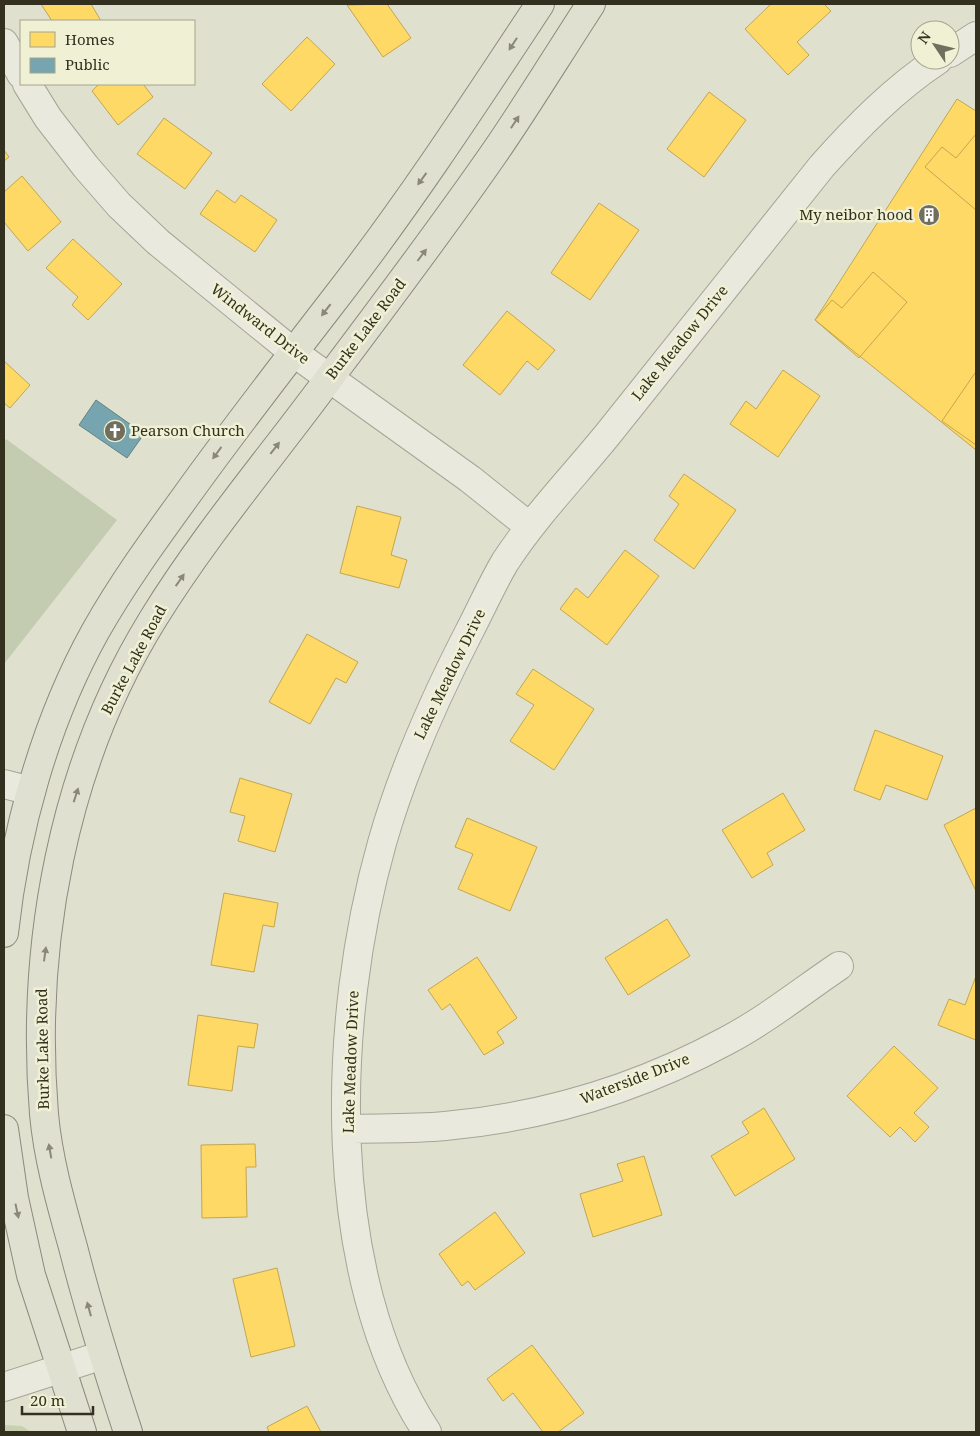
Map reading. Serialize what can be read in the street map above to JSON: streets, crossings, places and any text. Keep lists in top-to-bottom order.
{
  "streets": {
    "main road": ["Burke Lake Road"],
    "street": ["Windward Drive", "Lake Meadow Drive", "Waterside Drive"]
  },
  "crossings": [
    ["Windward Drive", "Burke Lake Road"],
    ["Windward Drive", "Lake Meadow Drive"],
    ["Lake Meadow Drive", "Waterside Drive"]
  ],
  "places": {
    "building": ["My neibor hood"],
    "church": ["Pearson Church"]
  },
  "legend": ["Homes", "Public"],
  "scale_bar": "20 m",
  "north": "top left"
}
